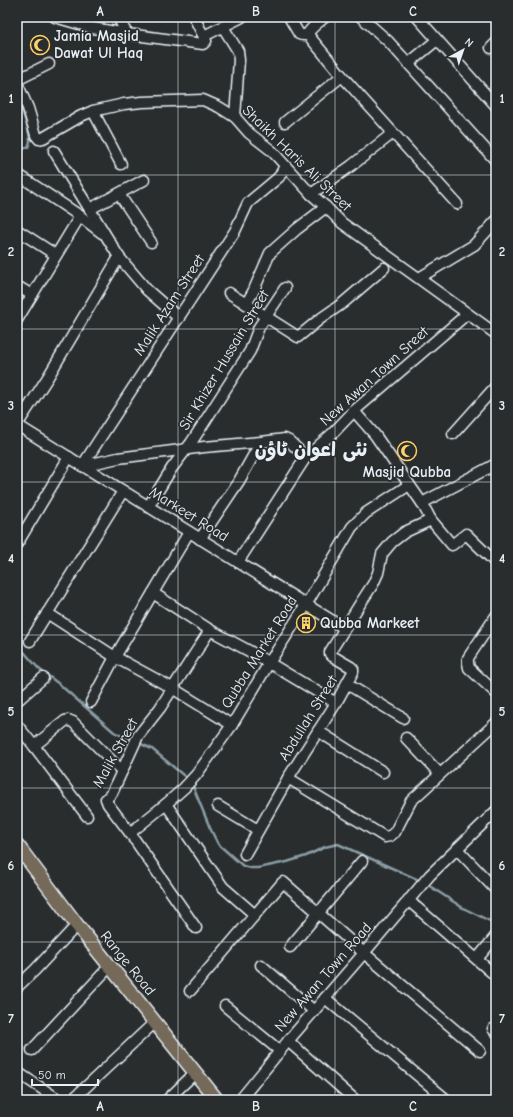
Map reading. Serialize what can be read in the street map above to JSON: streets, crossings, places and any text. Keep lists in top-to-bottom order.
{
  "streets": {
    "main road": ["Range Road"],
    "street": [
      "Shaikh Haris Ali Street",
      "Malik Azam Street",
      "Sir Khizer Hussain Street",
      "New Awan Town Sreet",
      "Markeet Road",
      "Qubba Market Road",
      "Abdullah Street",
      "Malik Street",
      "New Awan Town Road"
    ]
  },
  "crossings": [
    ["Shaikh Haris Ali Street", "Malik Azam Street"],
    ["Shaikh Haris Ali Street", "New Awan Town Sreet"],
    ["Malik Azam Street", "Markeet Road"],
    ["Sir Khizer Hussain Street", "Markeet Road"],
    ["New Awan Town Sreet", "Markeet Road"],
    ["Markeet Road", "Qubba Market Road"],
    ["Markeet Road", "Abdullah Street"],
    ["Qubba Market Road", "Malik Street"]
  ],
  "districts": ["نئی اعوان ٹاؤن"],
  "places": {
    "mosque": ["Jamia Masjid Dawat Ul Haq", "Masjid Qubba"],
    "building": ["Qubba Markeet"]
  },
  "scale_bar": "50 m",
  "north": "top right",
  "grid": {
    "columns": ["A", "B", "C"],
    "rows": [
      "1",
      "2",
      "3",
      "4",
      "5",
      "6",
      "7"
    ]
  }
}
